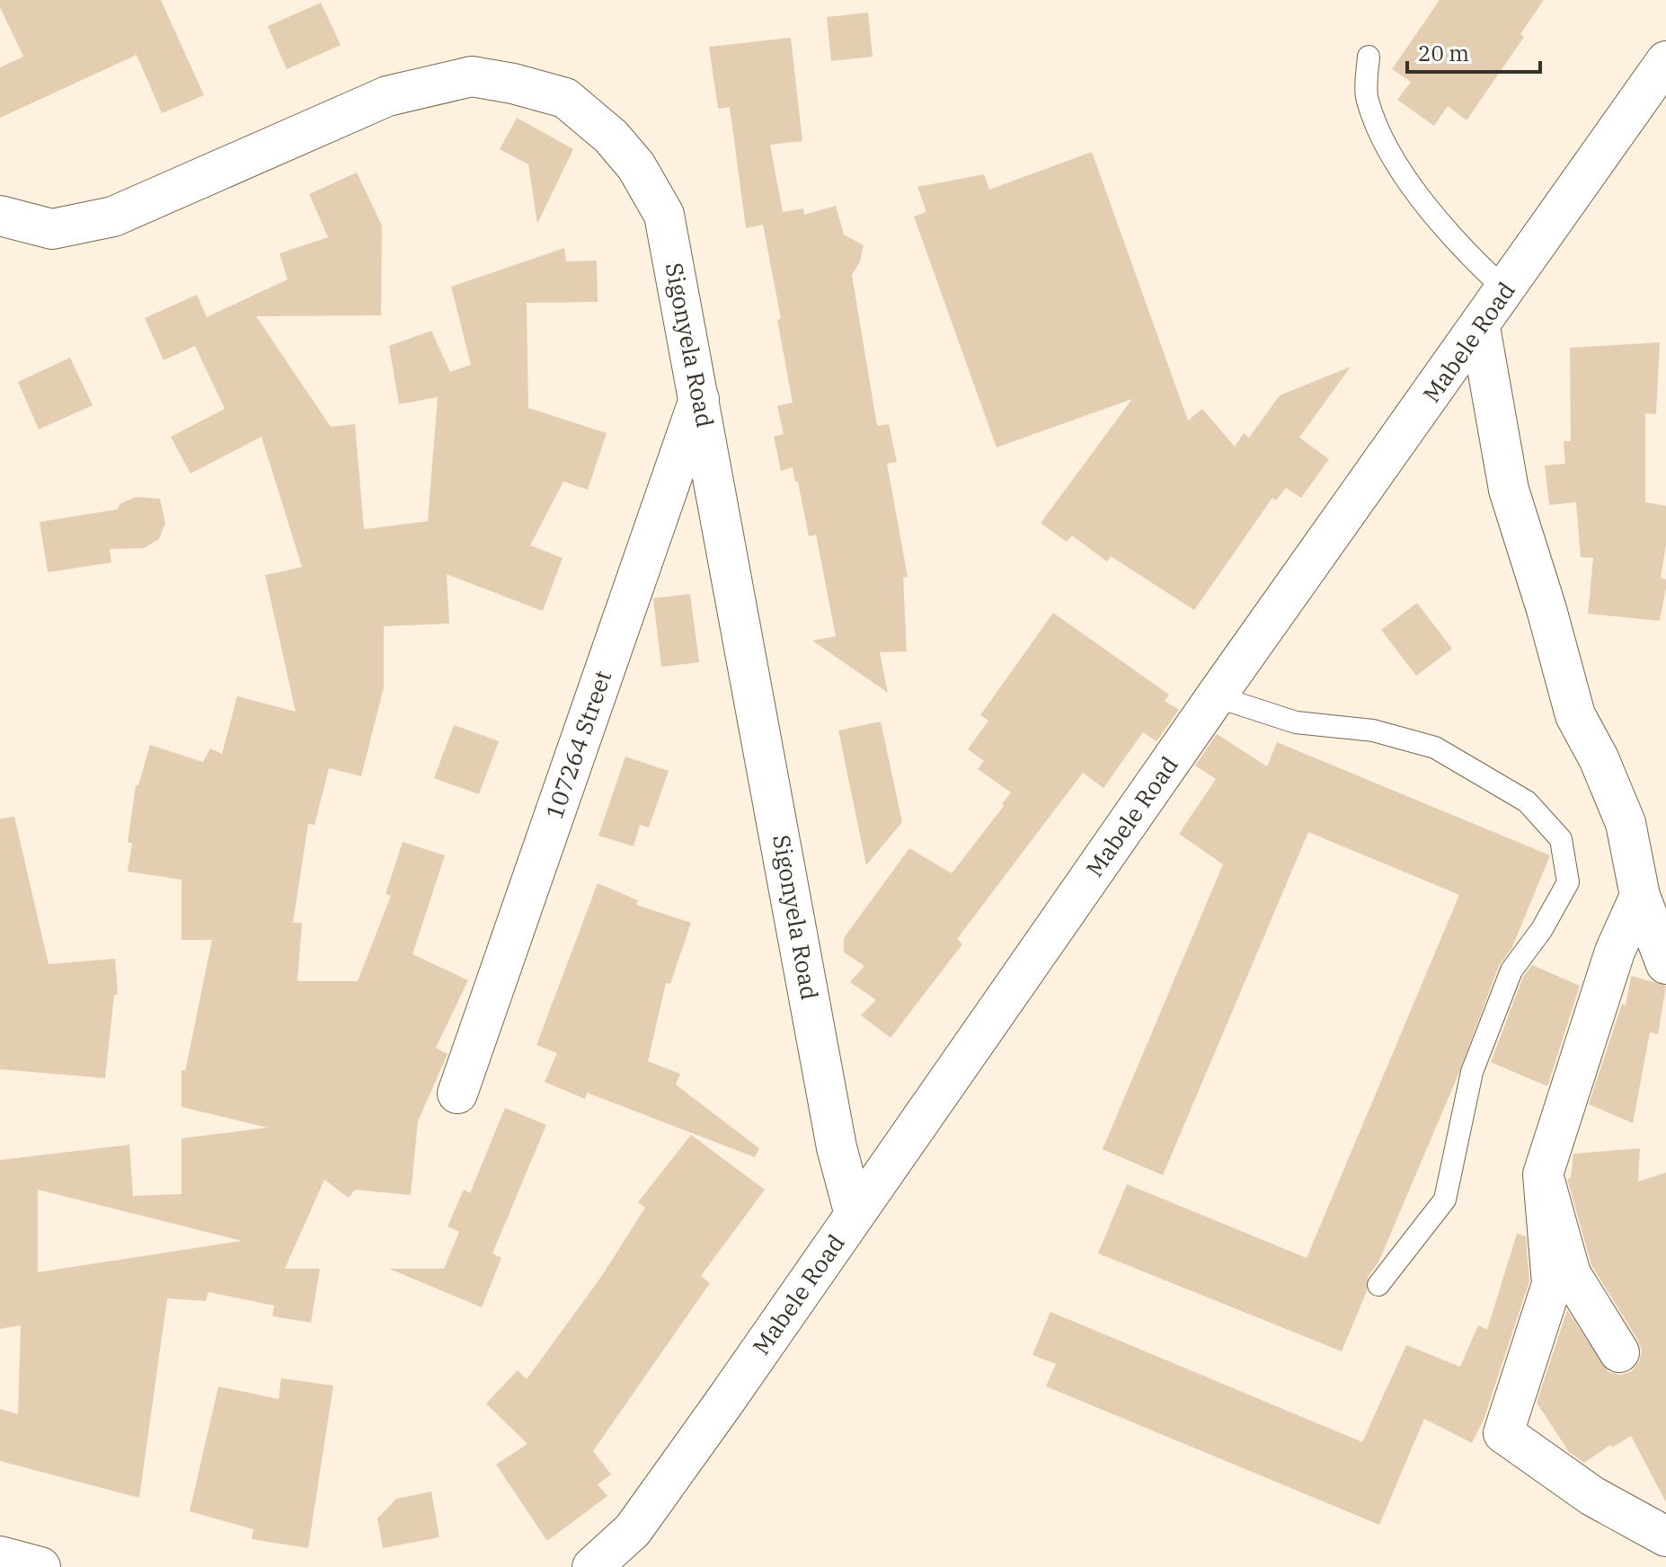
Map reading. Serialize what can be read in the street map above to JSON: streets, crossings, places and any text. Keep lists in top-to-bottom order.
{
  "streets": {
    "street": ["Mabele Road", "Sigonyela Road", "107264 Street"]
  },
  "crossings": [
    ["Mabele Road", "Sigonyela Road"],
    ["Sigonyela Road", "107264 Street"]
  ],
  "scale_bar": "20 m"
}
